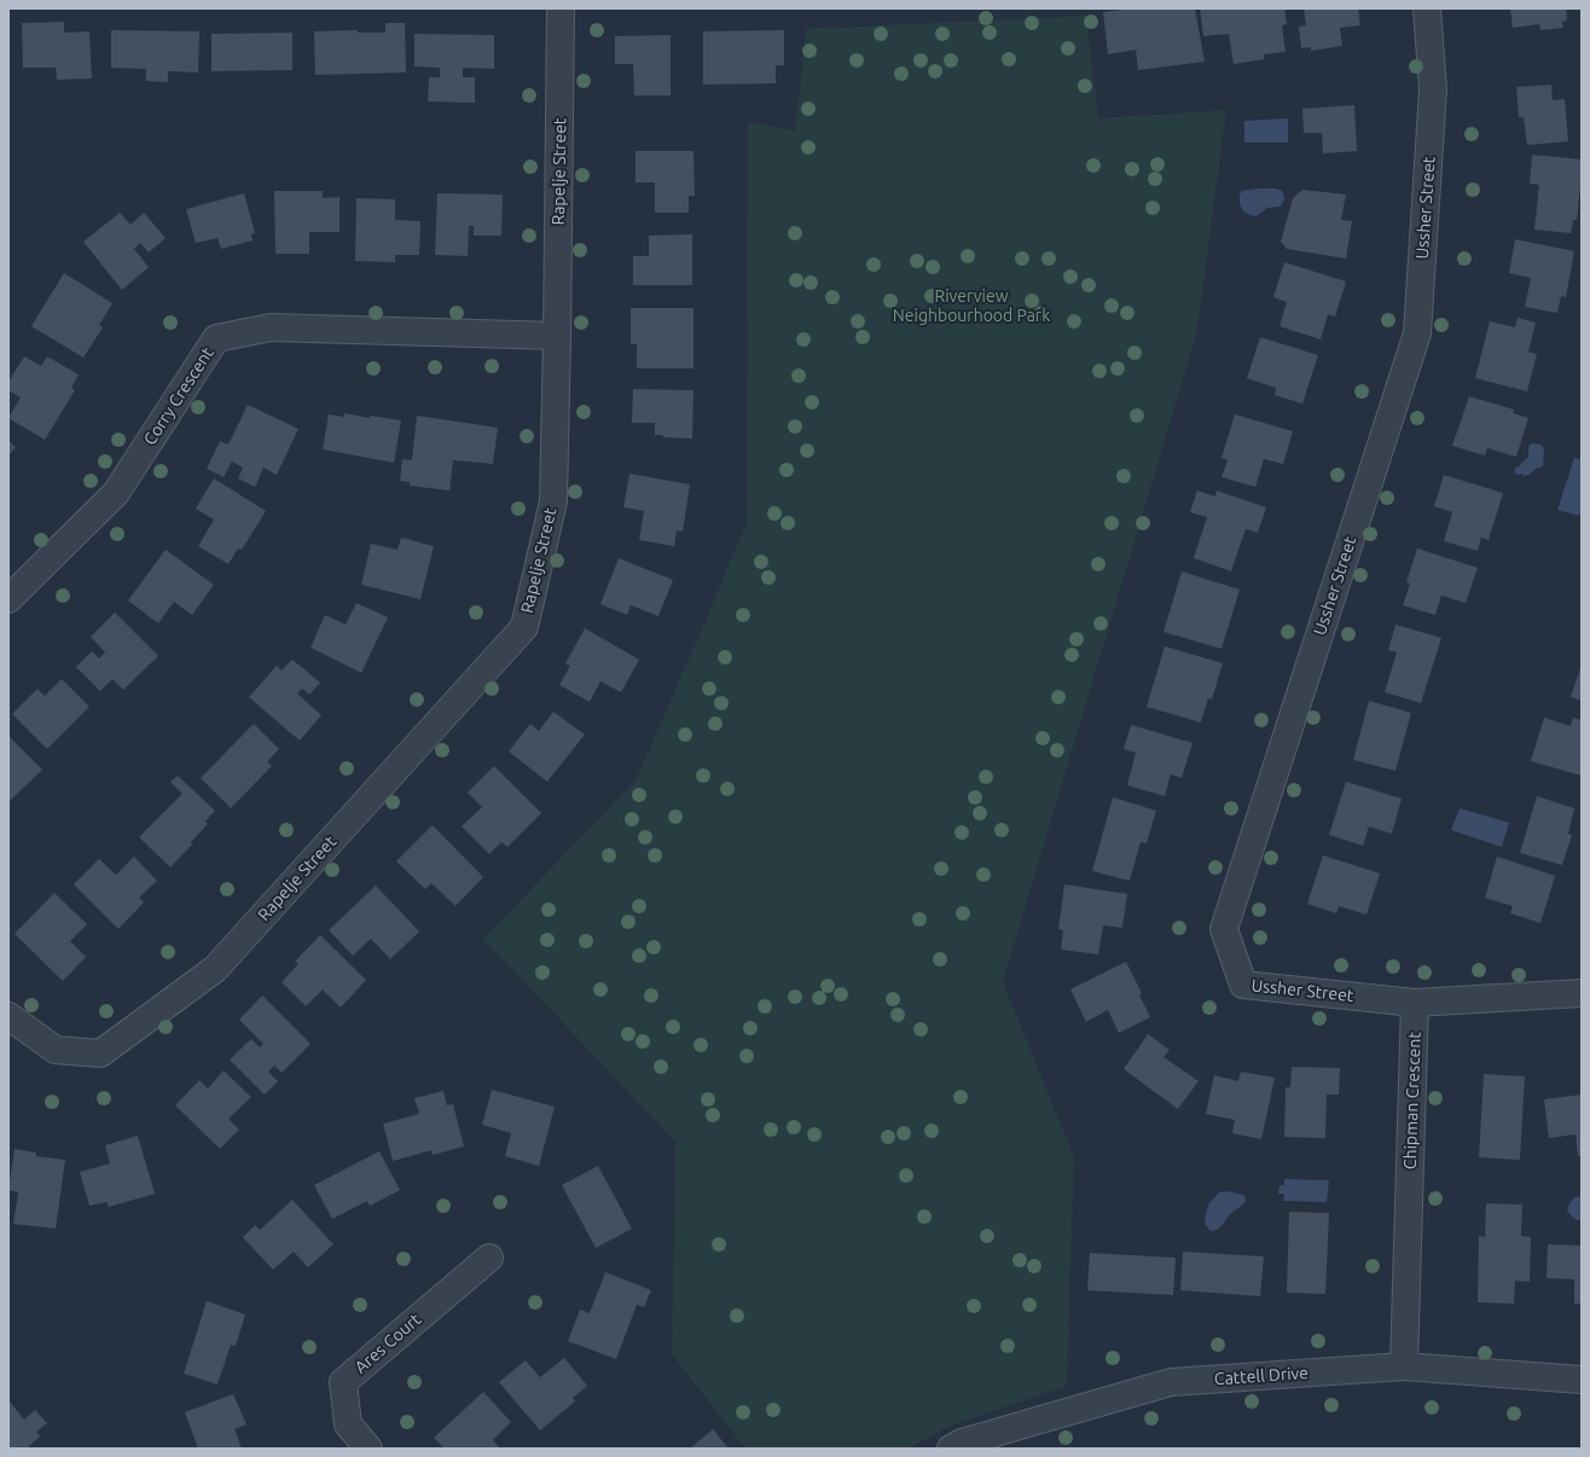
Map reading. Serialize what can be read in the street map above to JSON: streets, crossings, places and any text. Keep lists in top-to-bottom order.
{
  "streets": {
    "street": [
      "Rapelje Street",
      "Ussher Street",
      "Corry Crescent",
      "Chipman Crescent",
      "Ares Court",
      "Cattell Drive"
    ]
  },
  "crossings": [
    ["Rapelje Street", "Corry Crescent"],
    ["Ussher Street", "Chipman Crescent"],
    ["Chipman Crescent", "Cattell Drive"]
  ],
  "parks": ["Riverview Neighbourhood Park"]
}
